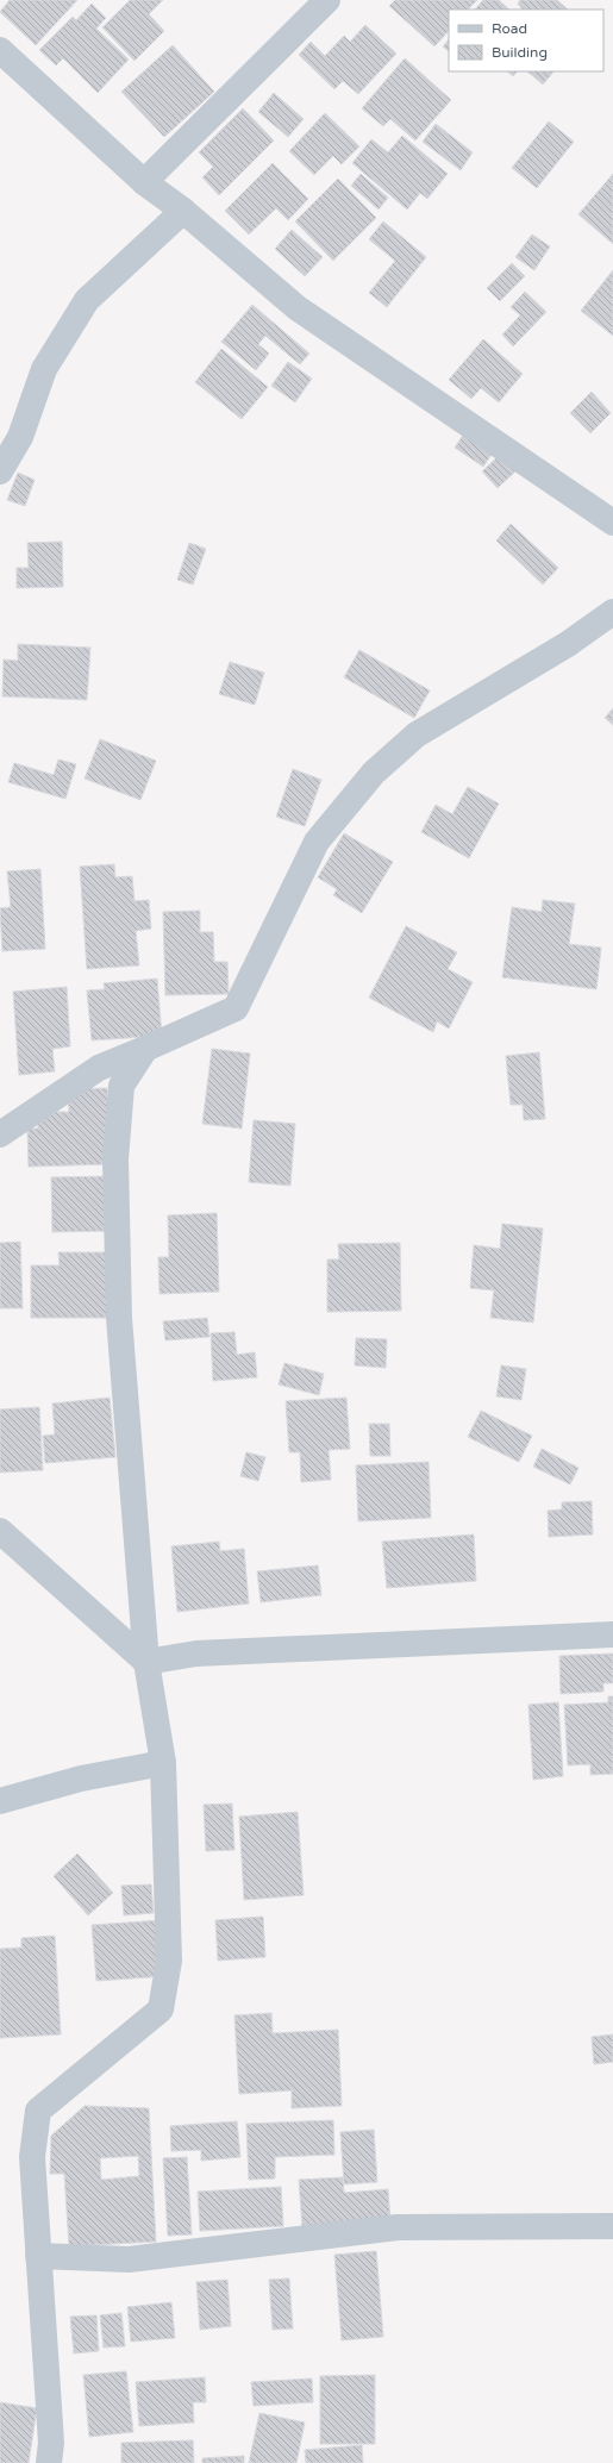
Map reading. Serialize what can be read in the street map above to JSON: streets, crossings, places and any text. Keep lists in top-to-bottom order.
{
  "legend": ["Road", "Building"]
}
